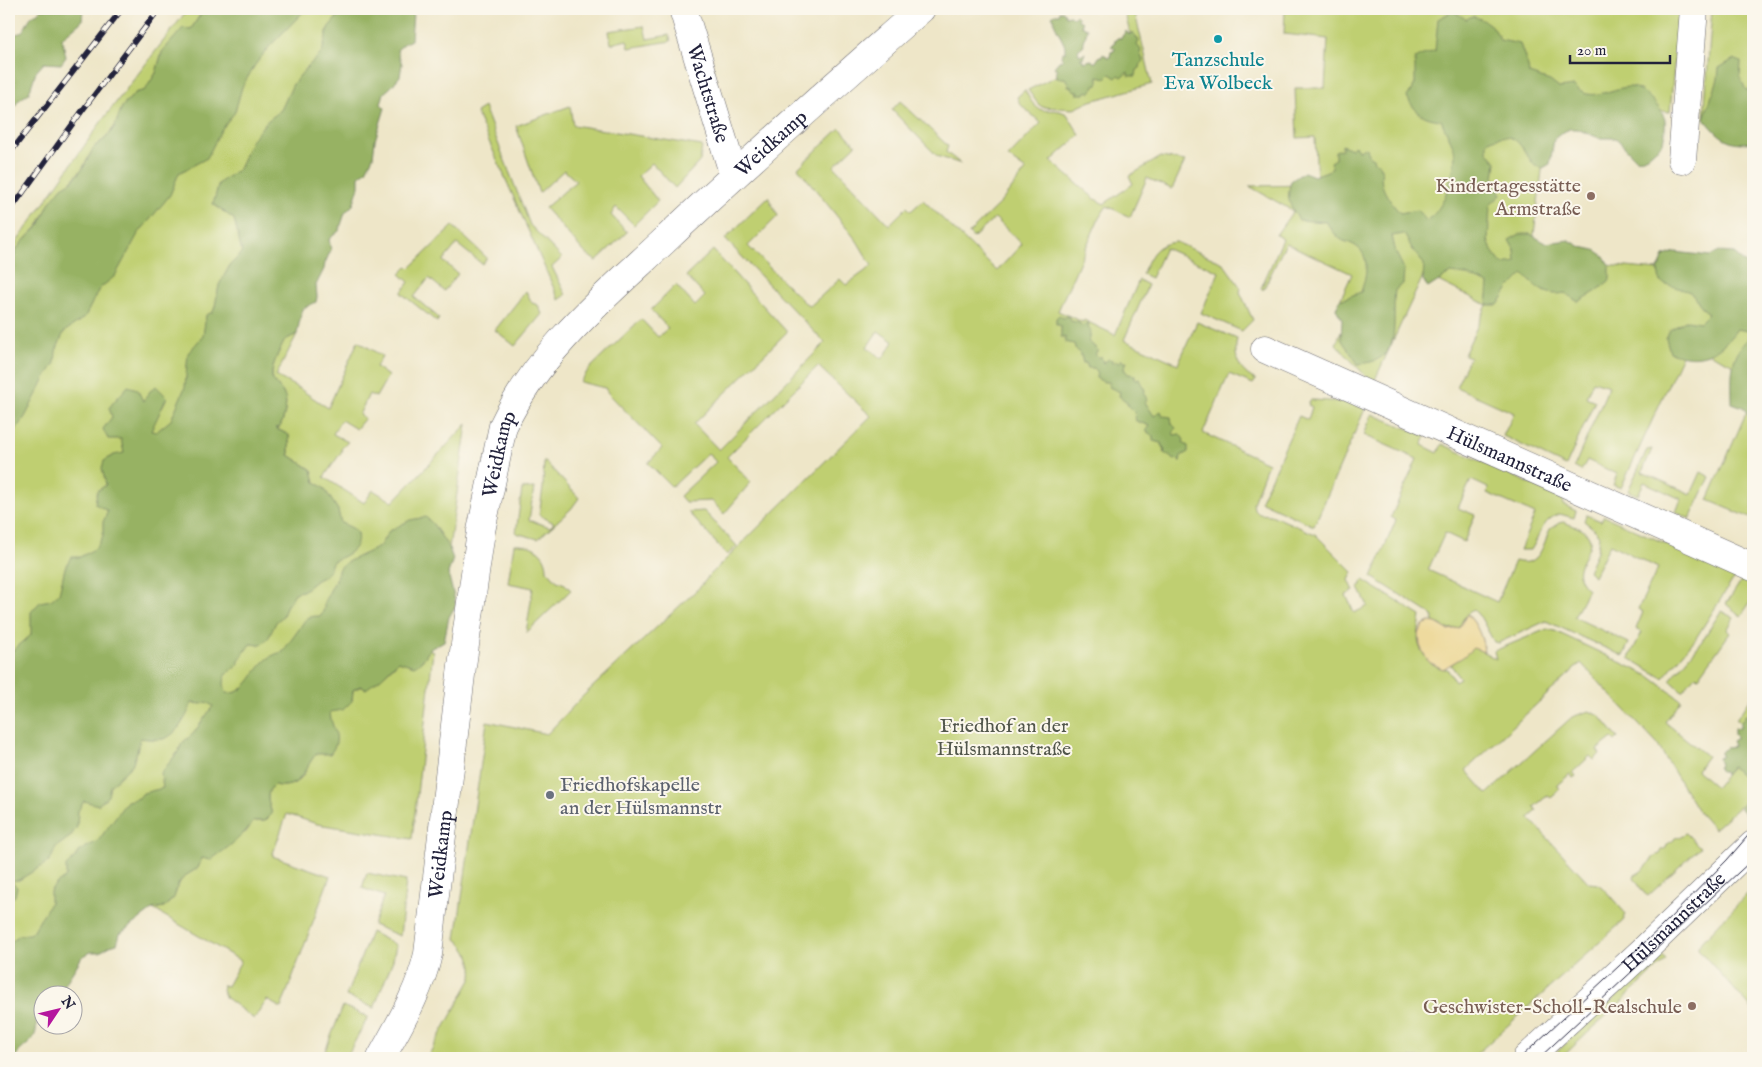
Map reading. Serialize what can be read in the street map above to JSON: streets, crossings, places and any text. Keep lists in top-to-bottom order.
{
  "streets": {
    "street": ["Wachtstraße", "Weidkamp", "Hülsmannstraße"]
  },
  "crossings": [
    ["Wachtstraße", "Weidkamp"]
  ],
  "parks": ["Friedhof an der Hülsmannstraße"],
  "places": [
    "Tanzschule Eva Wolbeck",
    "Kindertagesstätte Armstraße",
    "Friedhofskapelle an der Hülsmannstr",
    "Geschwister-Scholl-Realschule"
  ],
  "scale_bar": "20 m",
  "north": "top right"
}
